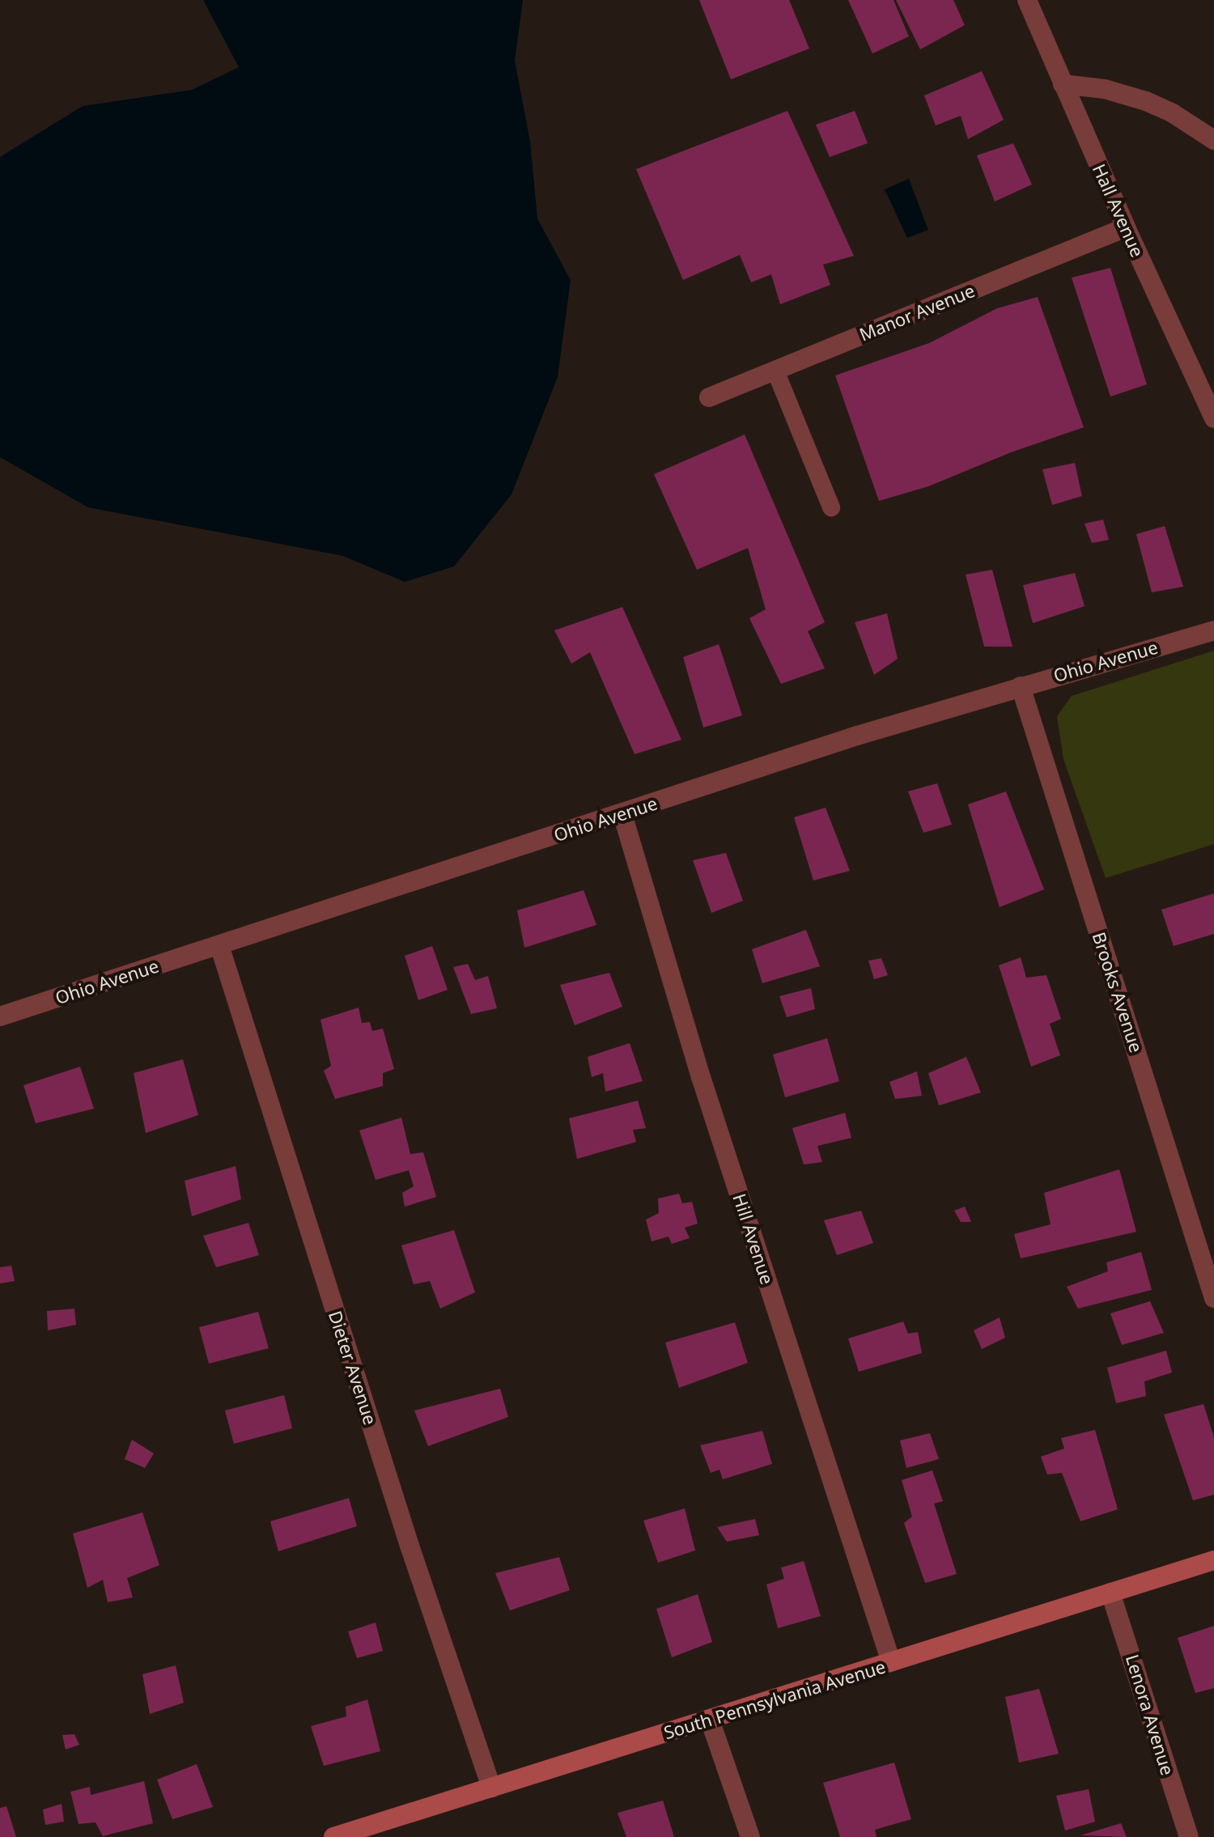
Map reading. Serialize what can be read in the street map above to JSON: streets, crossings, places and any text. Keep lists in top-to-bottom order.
{
  "streets": {
    "main road": ["South Pennsylvania Avenue"],
    "street": [
      "Hall Avenue",
      "Manor Avenue",
      "Ohio Avenue",
      "Brooks Avenue",
      "Hill Avenue",
      "Dieter Avenue",
      "Lenora Avenue"
    ]
  },
  "crossings": [
    ["Hall Avenue", "Manor Avenue"],
    ["Ohio Avenue", "Brooks Avenue"],
    ["Ohio Avenue", "Hill Avenue"],
    ["Ohio Avenue", "Dieter Avenue"],
    ["Hill Avenue", "South Pennsylvania Avenue"],
    ["Dieter Avenue", "South Pennsylvania Avenue"],
    ["South Pennsylvania Avenue", "Lenora Avenue"]
  ]
}
